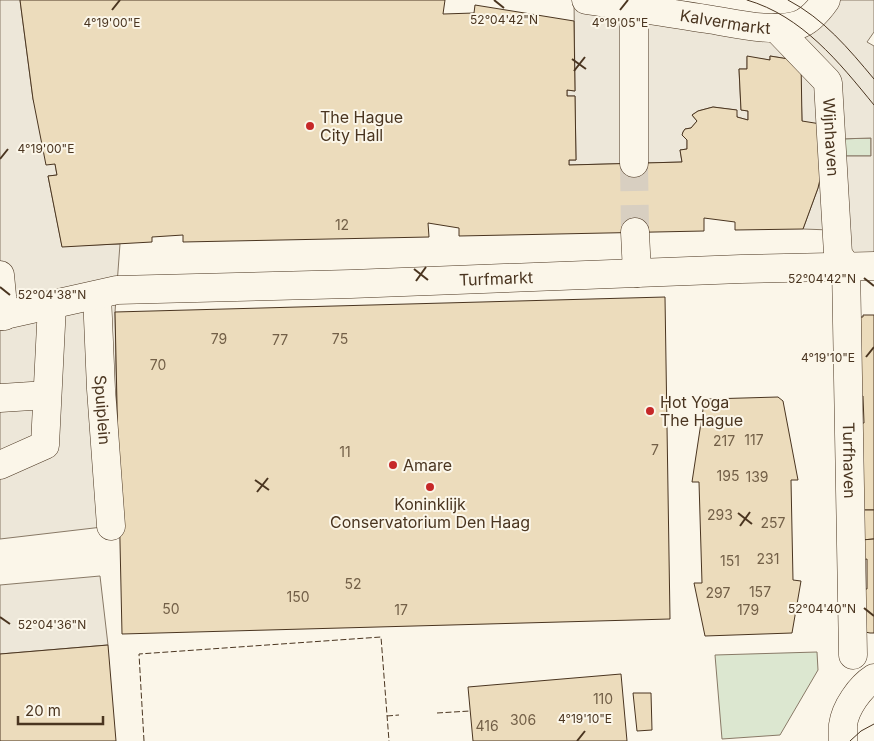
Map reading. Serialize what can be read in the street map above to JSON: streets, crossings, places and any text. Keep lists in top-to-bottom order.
{
  "streets": {
    "street": [
      "Kalvermarkt",
      "Wijnhaven",
      "Turfmarkt",
      "Spuiplein",
      "Turfhaven"
    ]
  },
  "crossings": [
    ["Kalvermarkt", "Wijnhaven"],
    ["Wijnhaven", "Turfmarkt"],
    ["Wijnhaven", "Turfhaven"],
    ["Turfmarkt", "Spuiplein"],
    ["Turfmarkt", "Turfhaven"]
  ],
  "places": [
    "The Hague City Hall",
    "Hot Yoga The Hague",
    "Amare",
    "Koninklijk Conservatorium Den Haag"
  ],
  "house_numbers": [
    "12",
    "79",
    "75",
    "77",
    "70",
    "117",
    "217",
    "7",
    "11",
    "195",
    "139",
    "293",
    "257",
    "231",
    "151",
    "52",
    "157",
    "297",
    "150",
    "50",
    "17",
    "179",
    "110",
    "306",
    "416"
  ],
  "scale_bar": "20 m",
  "coordinates": [
    "52°04'42\"N",
    "4°19'00\"E",
    "4°19'05\"E",
    "52°04'38\"N",
    "4°19'10\"E",
    "52°04'40\"N",
    "52°04'36\"N"
  ]
}
